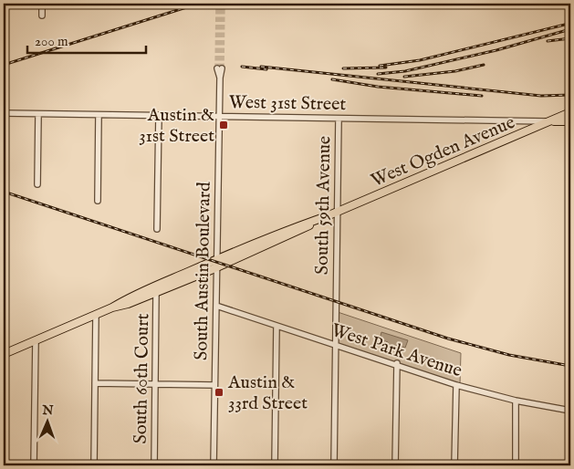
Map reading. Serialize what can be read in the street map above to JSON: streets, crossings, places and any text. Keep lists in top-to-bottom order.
{
  "streets": {
    "main road": ["West 31st Street", "West Ogden Avenue"],
    "street": [
      "South 59th Avenue",
      "South Austin Boulevard",
      "West Park Avenue",
      "South 60th Court"
    ]
  },
  "crossings": [
    ["West 31st Street", "West Ogden Avenue"],
    ["West 31st Street", "South 59th Avenue"],
    ["West 31st Street", "South Austin Boulevard"],
    ["West Ogden Avenue", "South 59th Avenue"],
    ["West Ogden Avenue", "South Austin Boulevard"],
    ["West Ogden Avenue", "South 60th Court"],
    ["South 59th Avenue", "West Park Avenue"],
    ["South Austin Boulevard", "West Park Avenue"]
  ],
  "places": {
    "transit": ["Austin & 31st Street", "Austin & 33rd Street"]
  },
  "scale_bar": "200 m",
  "north": "top"
}
